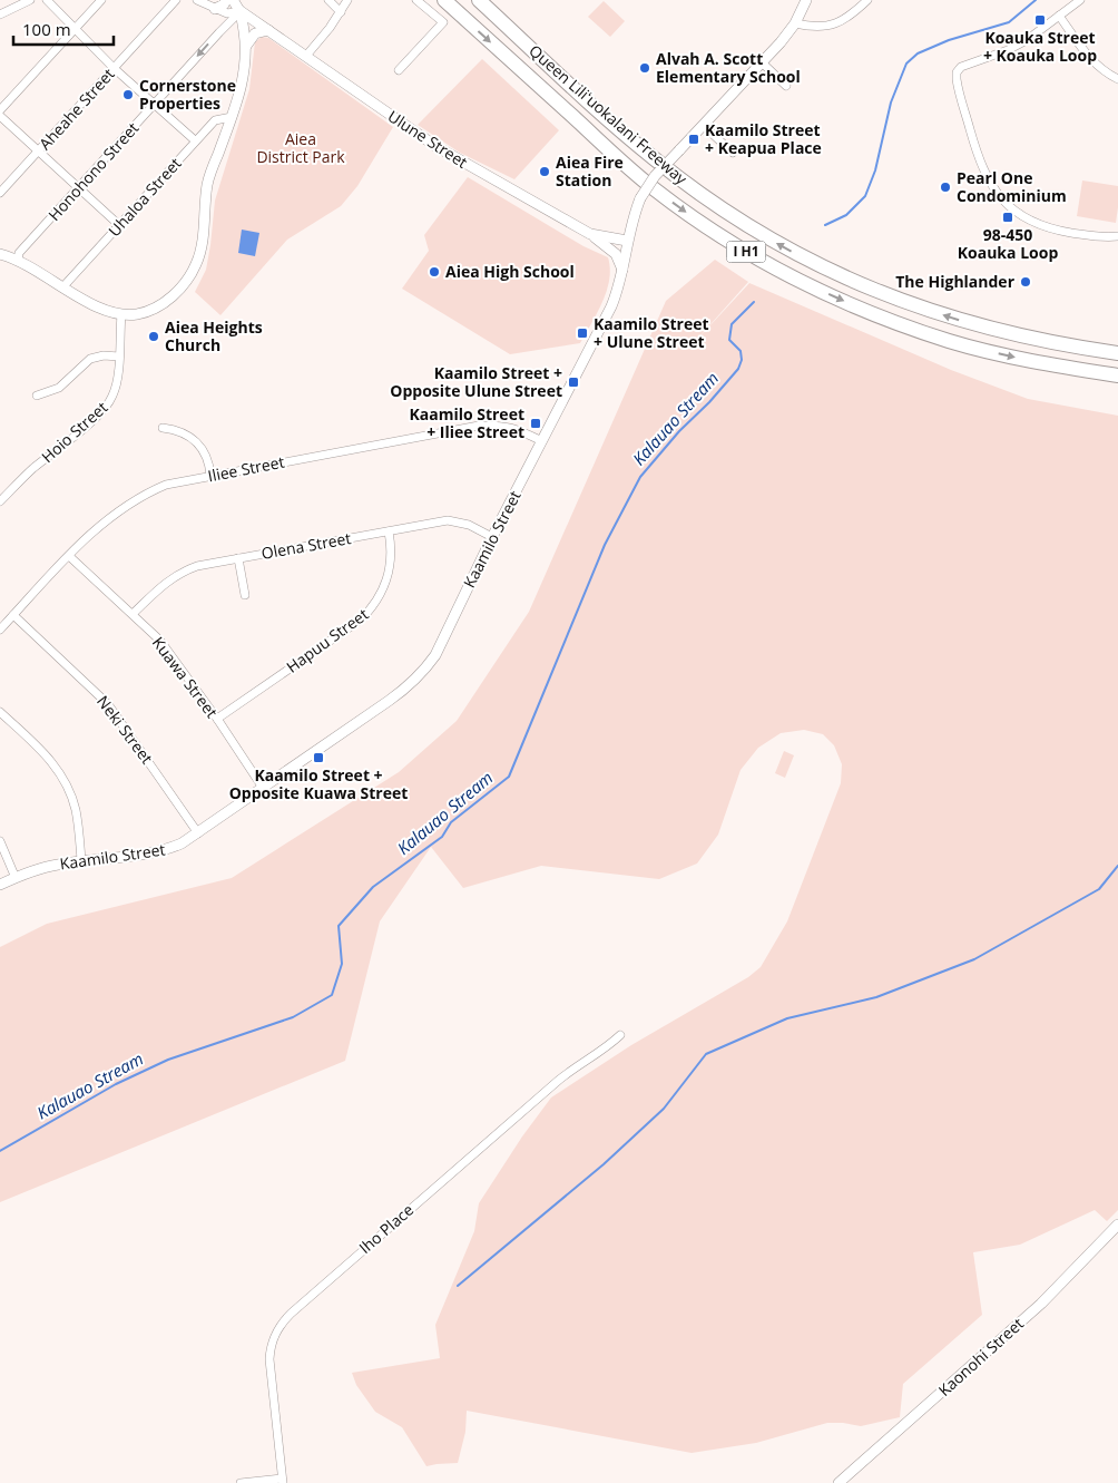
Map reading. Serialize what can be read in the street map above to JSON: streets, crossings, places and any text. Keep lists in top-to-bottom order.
{
  "streets": {
    "highway": ["Queen Liliʻuokalani Freeway", "I H1"],
    "street": [
      "Aheahe Street",
      "Ulune Street",
      "Honohono Street",
      "Uhaloa Street",
      "Hoio Street",
      "Iliee Street",
      "Kaamilo Street",
      "Olena Street",
      "Hapuu Street",
      "Kuawa Street",
      "Neki Street",
      "Iho Place",
      "Kaonohi Street"
    ]
  },
  "crossings": [
    ["Ulune Street", "Honohono Street"],
    ["Ulune Street", "Kaamilo Street"],
    ["Iliee Street", "Kaamilo Street"],
    ["Iliee Street", "Kuawa Street"],
    ["Iliee Street", "Neki Street"],
    ["Kaamilo Street", "Olena Street"],
    ["Kaamilo Street", "Kuawa Street"],
    ["Kaamilo Street", "Neki Street"],
    ["Olena Street", "Hapuu Street"],
    ["Olena Street", "Kuawa Street"],
    ["Hapuu Street", "Kuawa Street"]
  ],
  "water": ["Kalauao Stream"],
  "parks": ["Aiea District Park"],
  "places": {
    "transit": [
      "Koauka Street + Koauka Loop",
      "Kaamilo Street + Keapua Place",
      "98-450 Koauka Loop",
      "Kaamilo Street + Ulune Street",
      "Kaamilo Street + Opposite Ulune Street",
      "Kaamilo Street + Iliee Street",
      "Kaamilo Street + Opposite Kuawa Street"
    ],
    "other": [
      "Alvah A. Scott Elementary School",
      "Cornerstone Properties",
      "Aiea Fire Station",
      "Pearl One Condominium",
      "Aiea High School",
      "The Highlander",
      "Aiea Heights Church"
    ]
  },
  "scale_bar": "100 m"
}
